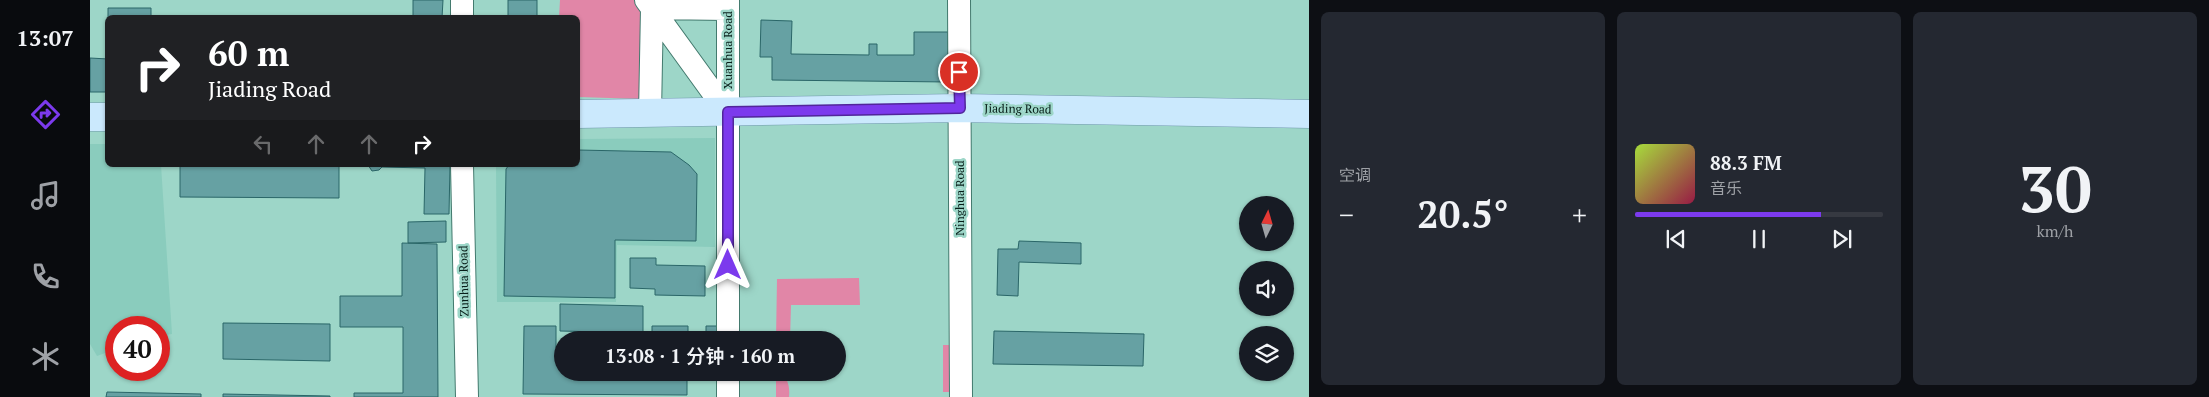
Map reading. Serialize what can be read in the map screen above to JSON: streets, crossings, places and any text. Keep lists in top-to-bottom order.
{
  "streets": {
    "main road": ["Jiading Road"],
    "street": ["Xuanhua Road", "Ninghua Road", "Zunhua Road"]
  },
  "crossings": [
    ["Xuanhua Road", "Jiading Road"],
    ["Jiading Road", "Ninghua Road"]
  ],
  "north": "top",
  "page": {
    "tabs": "13:07",
    "tile": [
      "空调",
      ["30", "km/h"]
    ],
    "turn": ["60 m", "Jiading Road"],
    "song": ["88.3 FM", "音乐"],
    "heat": ["−", "20.5°", "+"],
    "limit": "40",
    "trip": "13:08 · 1 分钟 · 160 m"
  }
}
